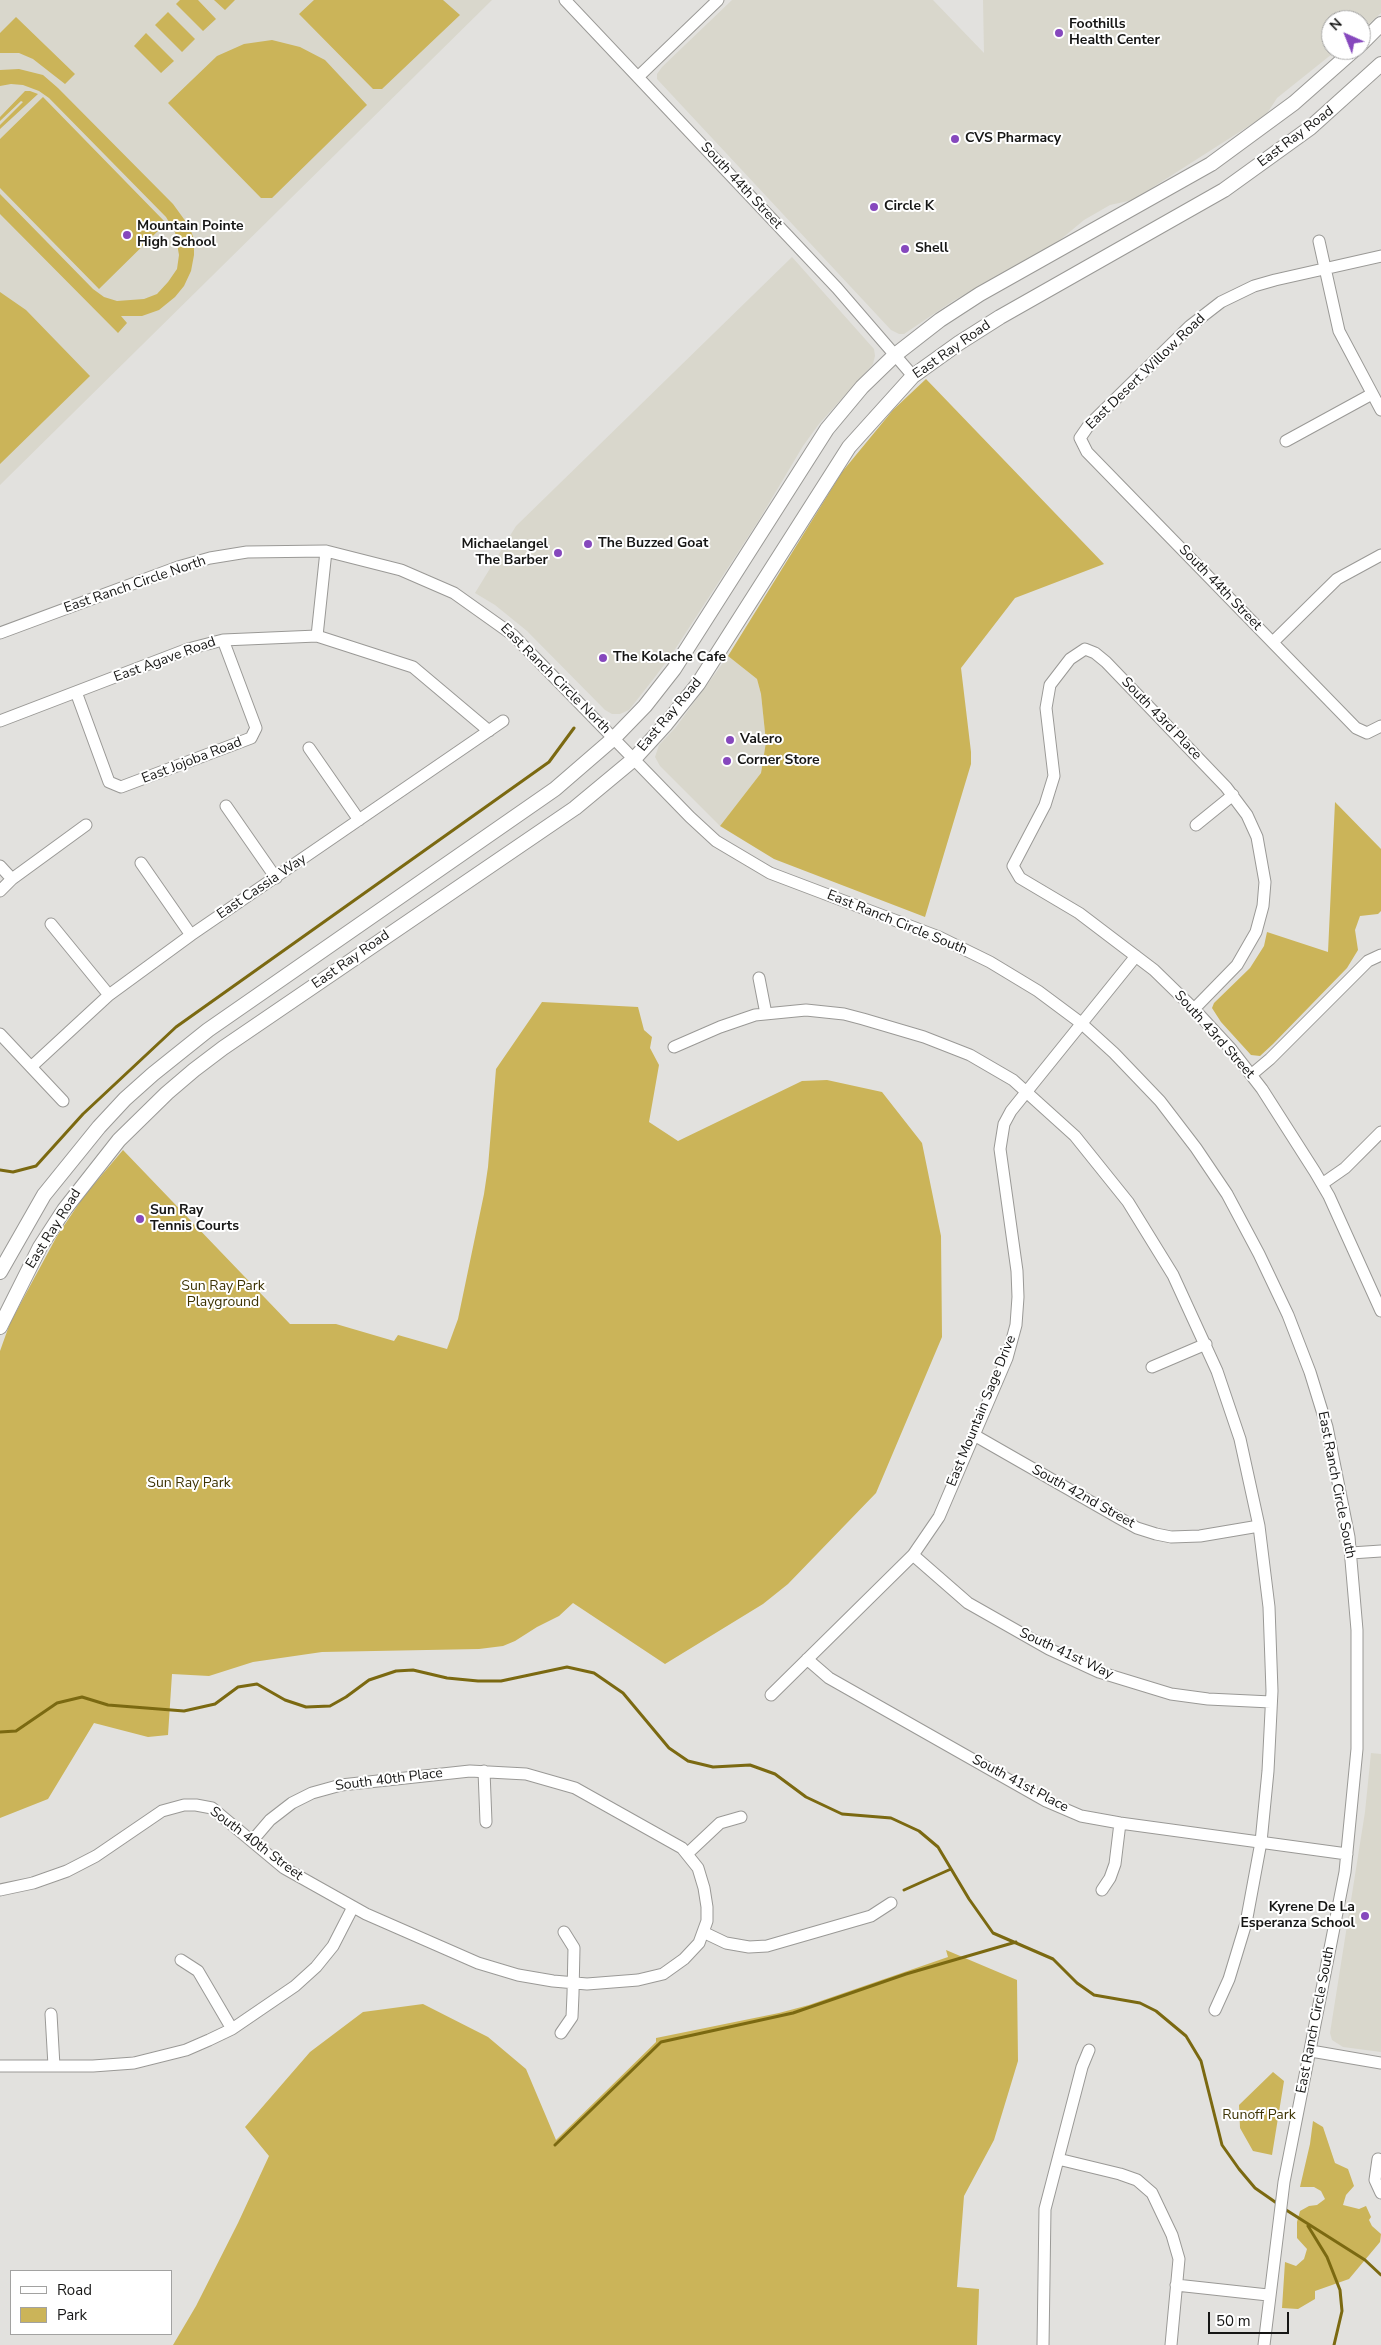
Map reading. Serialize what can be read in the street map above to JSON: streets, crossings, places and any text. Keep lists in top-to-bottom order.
{
  "streets": {
    "main road": ["East Ray Road"],
    "street": [
      "South 44th Street",
      "East Desert Willow Road",
      "East Ranch Circle North",
      "East Agave Road",
      "South 43rd Place",
      "East Jojoba Road",
      "East Cassia Way",
      "East Ranch Circle South",
      "South 43rd Street",
      "East Mountain Sage Drive",
      "South 42nd Street",
      "South 41st Way",
      "South 40th Place",
      "South 41st Place",
      "South 40th Street"
    ]
  },
  "crossings": [
    ["East Ray Road", "South 44th Street"],
    ["East Ray Road", "East Ranch Circle North"],
    ["East Ray Road", "East Ranch Circle South"],
    ["South 44th Street", "East Desert Willow Road"],
    ["East Ranch Circle North", "East Ranch Circle South"],
    ["East Agave Road", "East Jojoba Road"],
    ["East Agave Road", "East Cassia Way"],
    ["South 43rd Place", "South 43rd Street"],
    ["East Ranch Circle South", "East Mountain Sage Drive"],
    ["East Ranch Circle South", "South 41st Place"],
    ["South 43rd Street", "East Mountain Sage Drive"],
    ["East Mountain Sage Drive", "South 42nd Street"],
    ["East Mountain Sage Drive", "South 41st Way"],
    ["East Mountain Sage Drive", "South 41st Place"],
    ["South 40th Place", "South 40th Street"]
  ],
  "parks": ["Sun Ray Park Playground", "Sun Ray Park", "Runoff Park"],
  "places": [
    "Foothills Health Center",
    "CVS Pharmacy",
    "Circle K",
    "Mountain Pointe High School",
    "Shell",
    "The Buzzed Goat",
    "Michaelangel The Barber",
    "The Kolache Cafe",
    "Valero",
    "Corner Store",
    "Sun Ray Tennis Courts",
    "Kyrene De La Esperanza School"
  ],
  "legend": ["Road", "Park"],
  "scale_bar": "50 m",
  "north": "top left"
}
